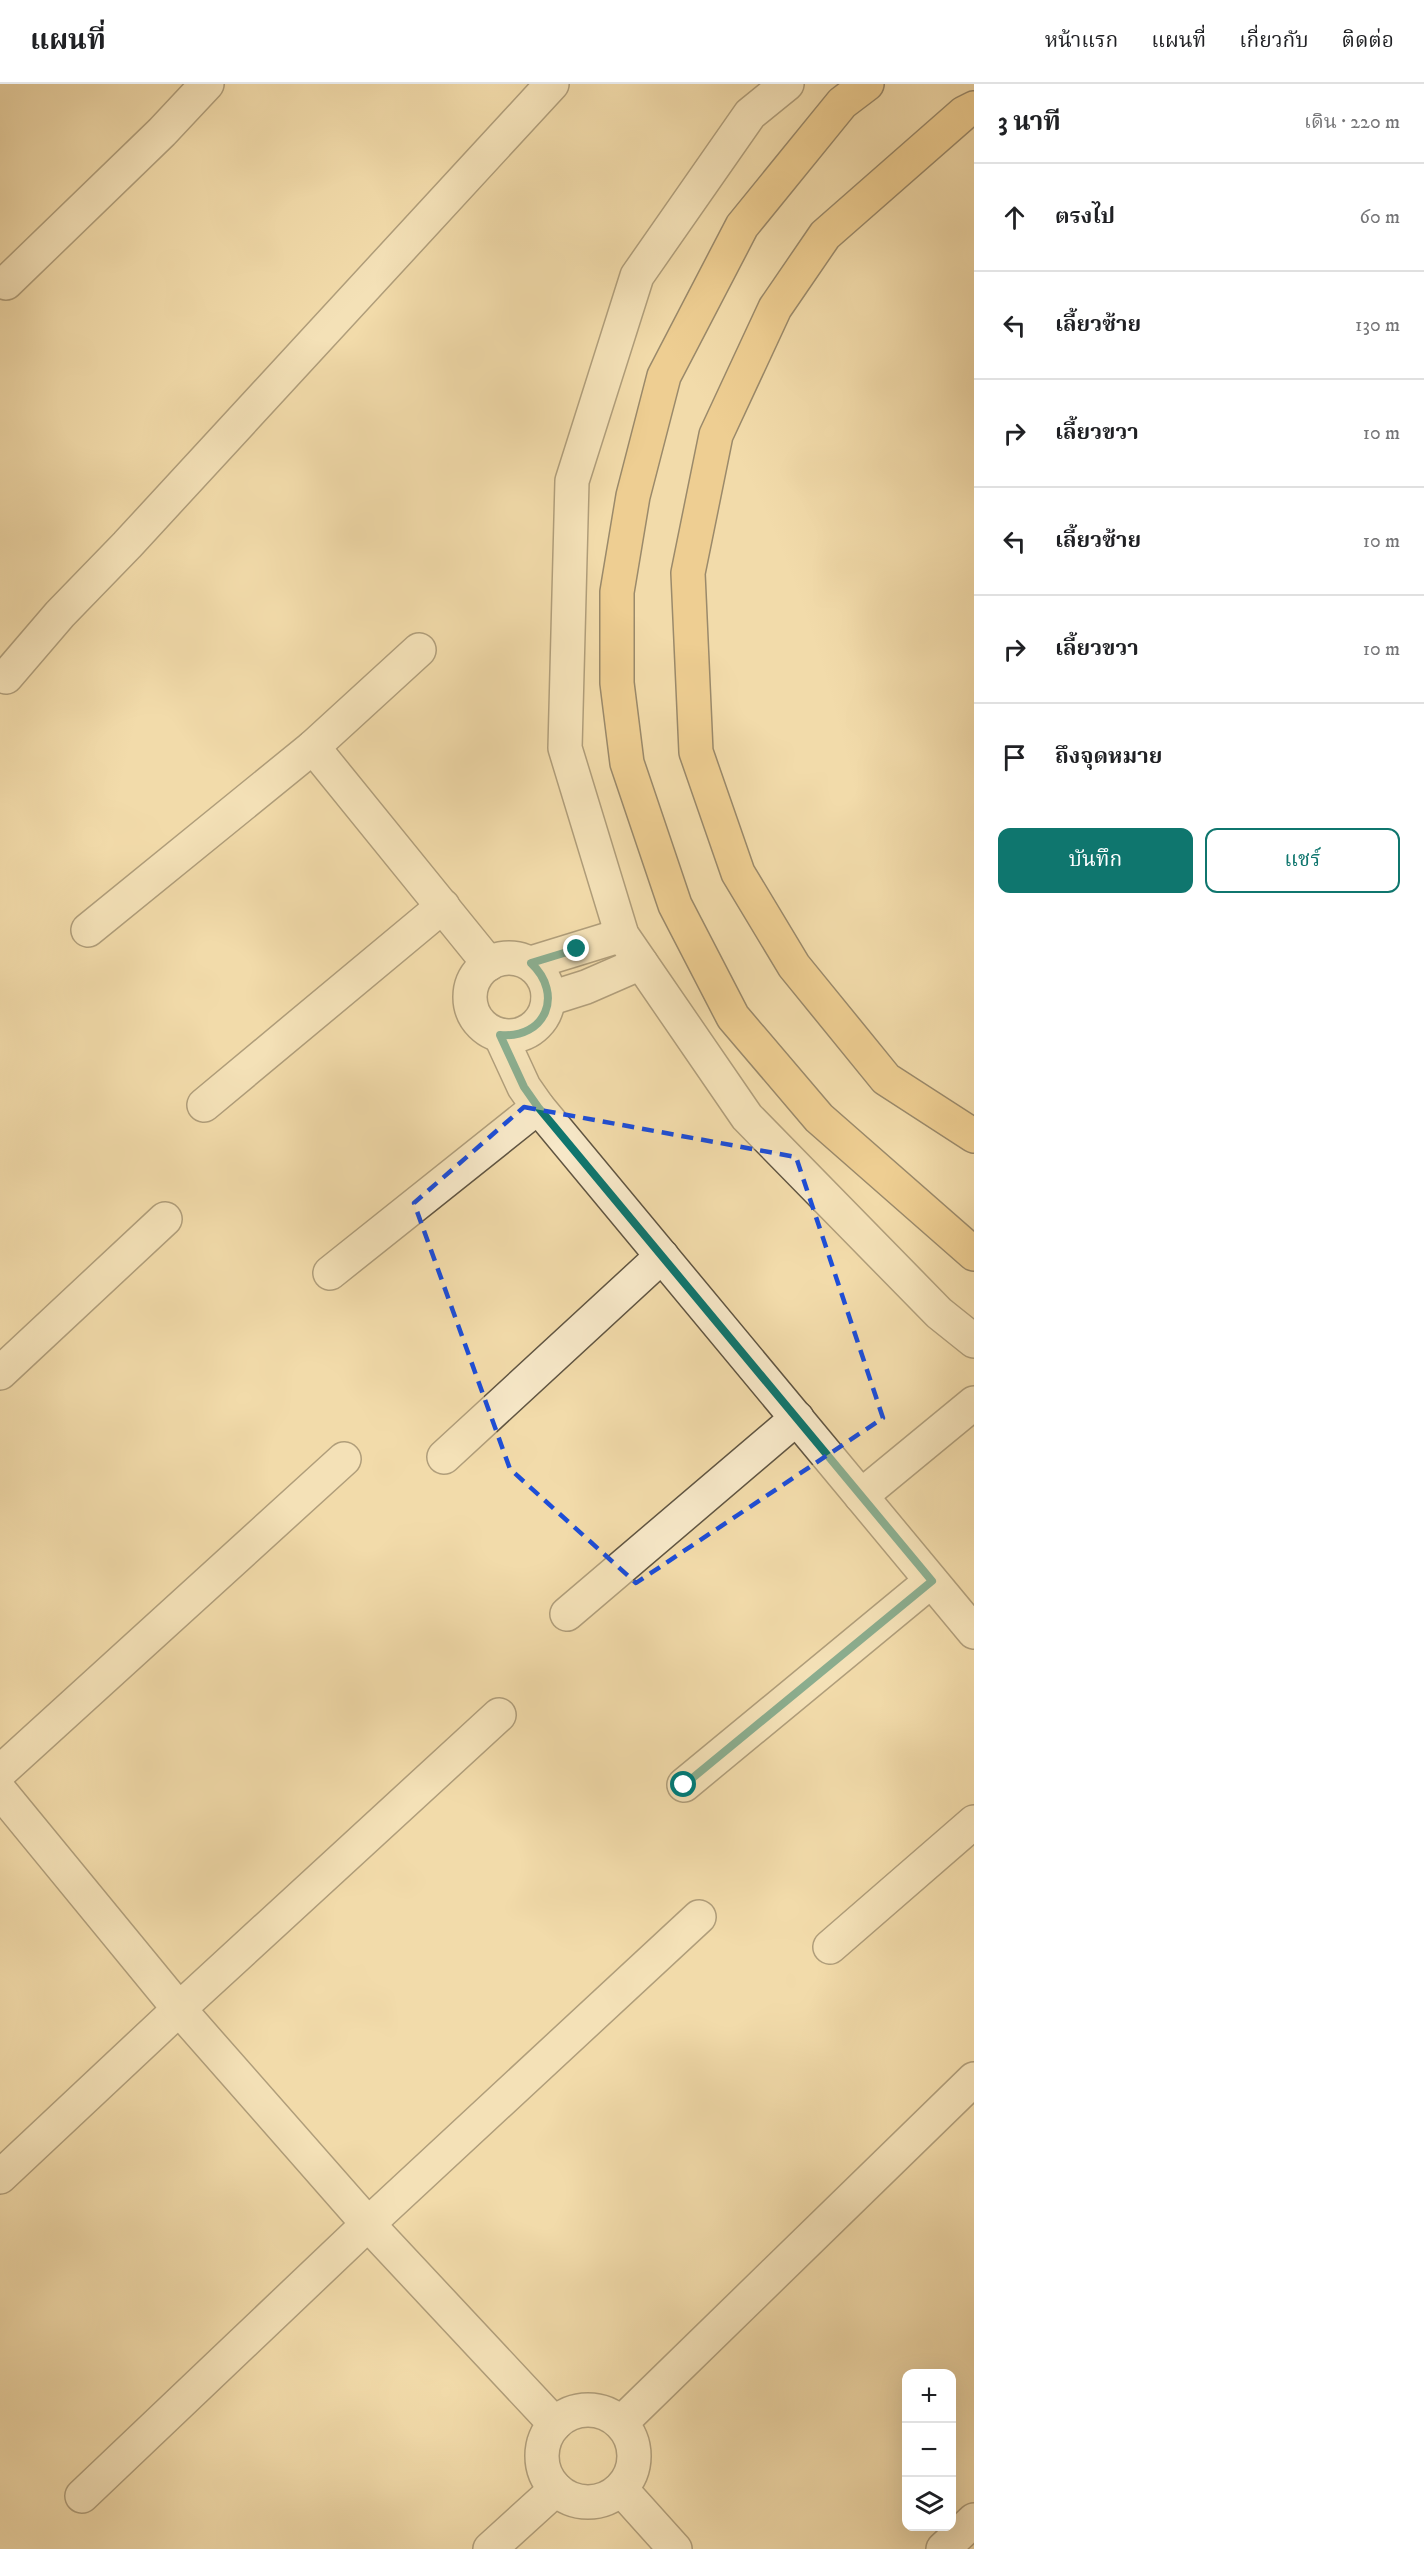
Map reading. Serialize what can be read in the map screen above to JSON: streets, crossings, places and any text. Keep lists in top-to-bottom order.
{
  "page": {
    "header": "แผนที่",
    "nav": [
      "หน้าแรก",
      "แผนที่",
      "เกี่ยวกับ",
      "ติดต่อ"
    ],
    "heading": ["3 นาที", "เดิน · 220 m"],
    "list": [
      ["ตรงไป", "60 m"],
      ["เลี้ยวซ้าย", "130 m"],
      ["เลี้ยวขวา", "10 m"],
      ["เลี้ยวซ้าย", "10 m"],
      ["เลี้ยวขวา", "10 m"],
      "ถึงจุดหมาย"
    ],
    "buttons": ["บันทึก", "แชร์"],
    "map_buttons": ["+", "−"]
  }
}
